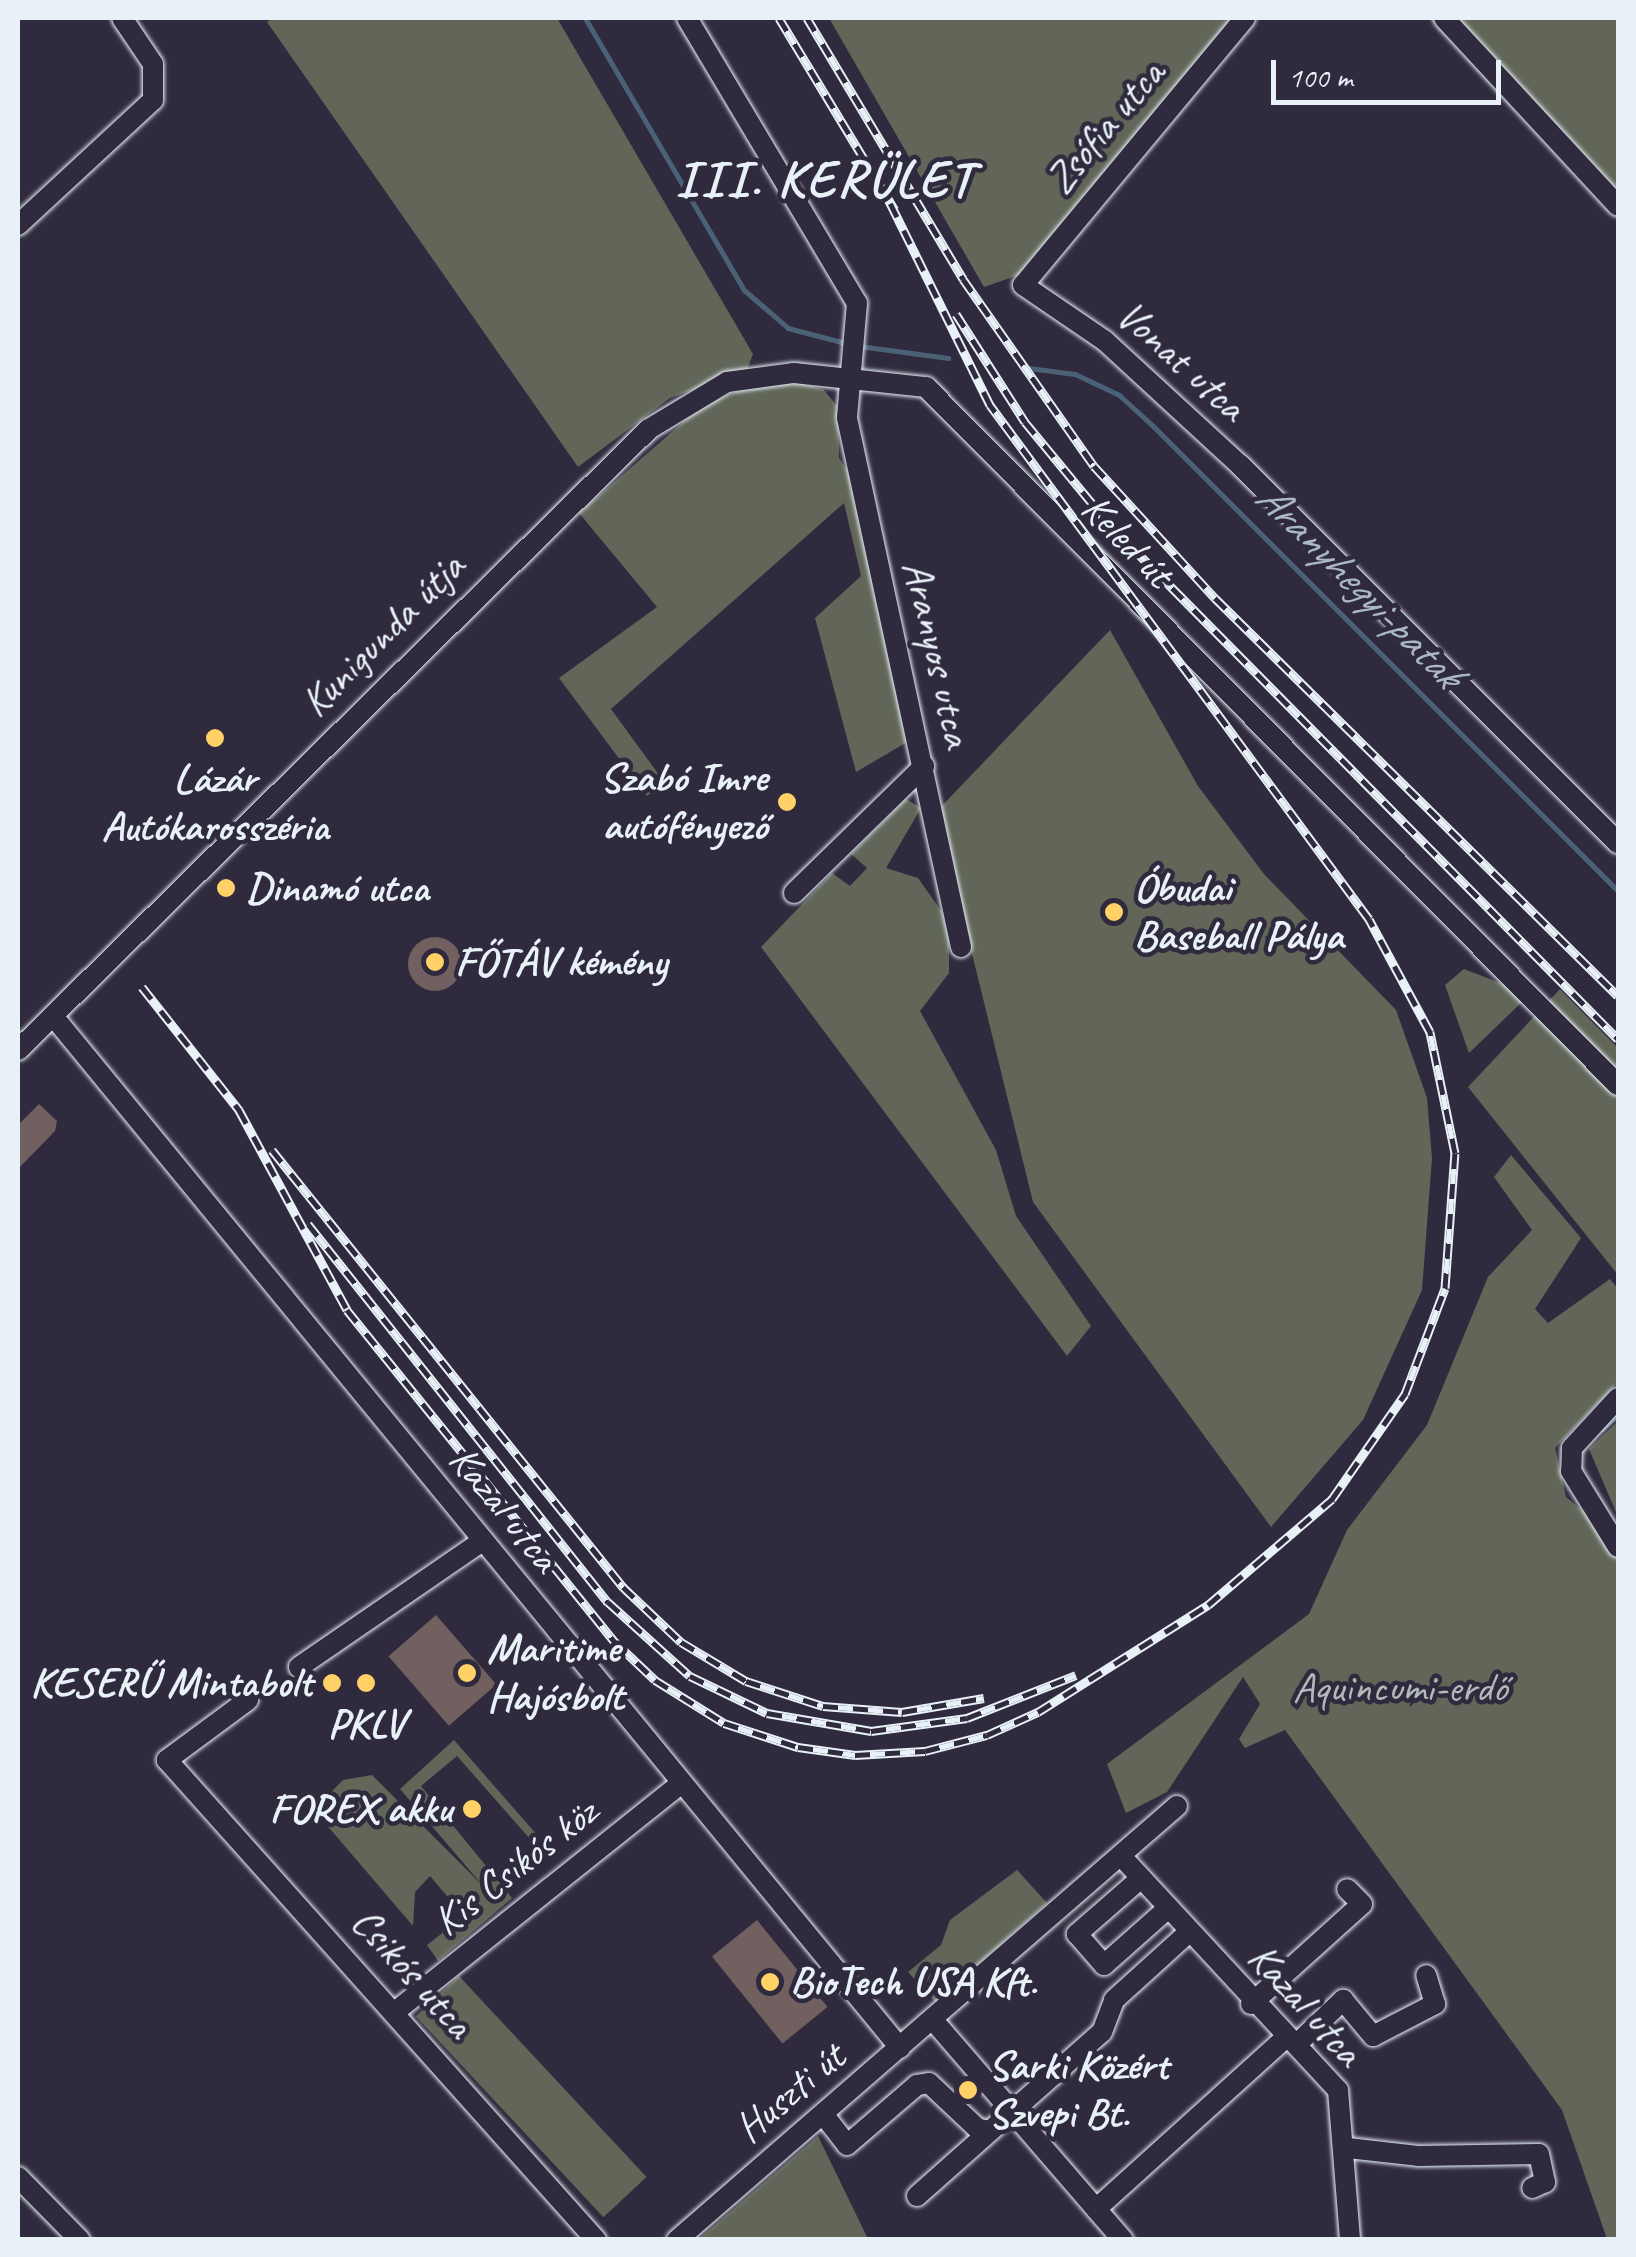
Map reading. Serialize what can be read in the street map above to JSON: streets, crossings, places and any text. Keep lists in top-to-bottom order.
{
  "streets": {
    "street": [
      "Zsófia utca",
      "Vonat utca",
      "Keled út",
      "Kunigunda útja",
      "Aranyos utca",
      "Kazal utca",
      "Kis Csikós köz",
      "Csikós utca",
      "Huszti út"
    ]
  },
  "crossings": [
    ["Zsófia utca", "Vonat utca"],
    ["Keled út", "Kunigunda útja"],
    ["Keled út", "Aranyos utca"],
    ["Kunigunda útja", "Aranyos utca"],
    ["Kunigunda útja", "Kazal utca"],
    ["Kazal utca", "Kis Csikós köz"],
    ["Kazal utca", "Huszti út"],
    ["Kis Csikós köz", "Csikós utca"]
  ],
  "districts": ["III. KERÜLET"],
  "water": ["Aranyhegyi-patak"],
  "parks": ["Aquincumi-erdő"],
  "places": [
    "Lázár Autókarosszéria",
    "Szabó Imre autófényező",
    "Dinamó utca",
    "Óbudai Baseball Pálya",
    "FŐTÁV kémény",
    "Maritime Hajósbolt",
    "KESERŰ Mintabolt",
    "PKLV",
    "FOREX akku",
    "BioTech USA Kft.",
    "Sarki Közért Szvepi Bt."
  ],
  "scale_bar": "100 m"
}
